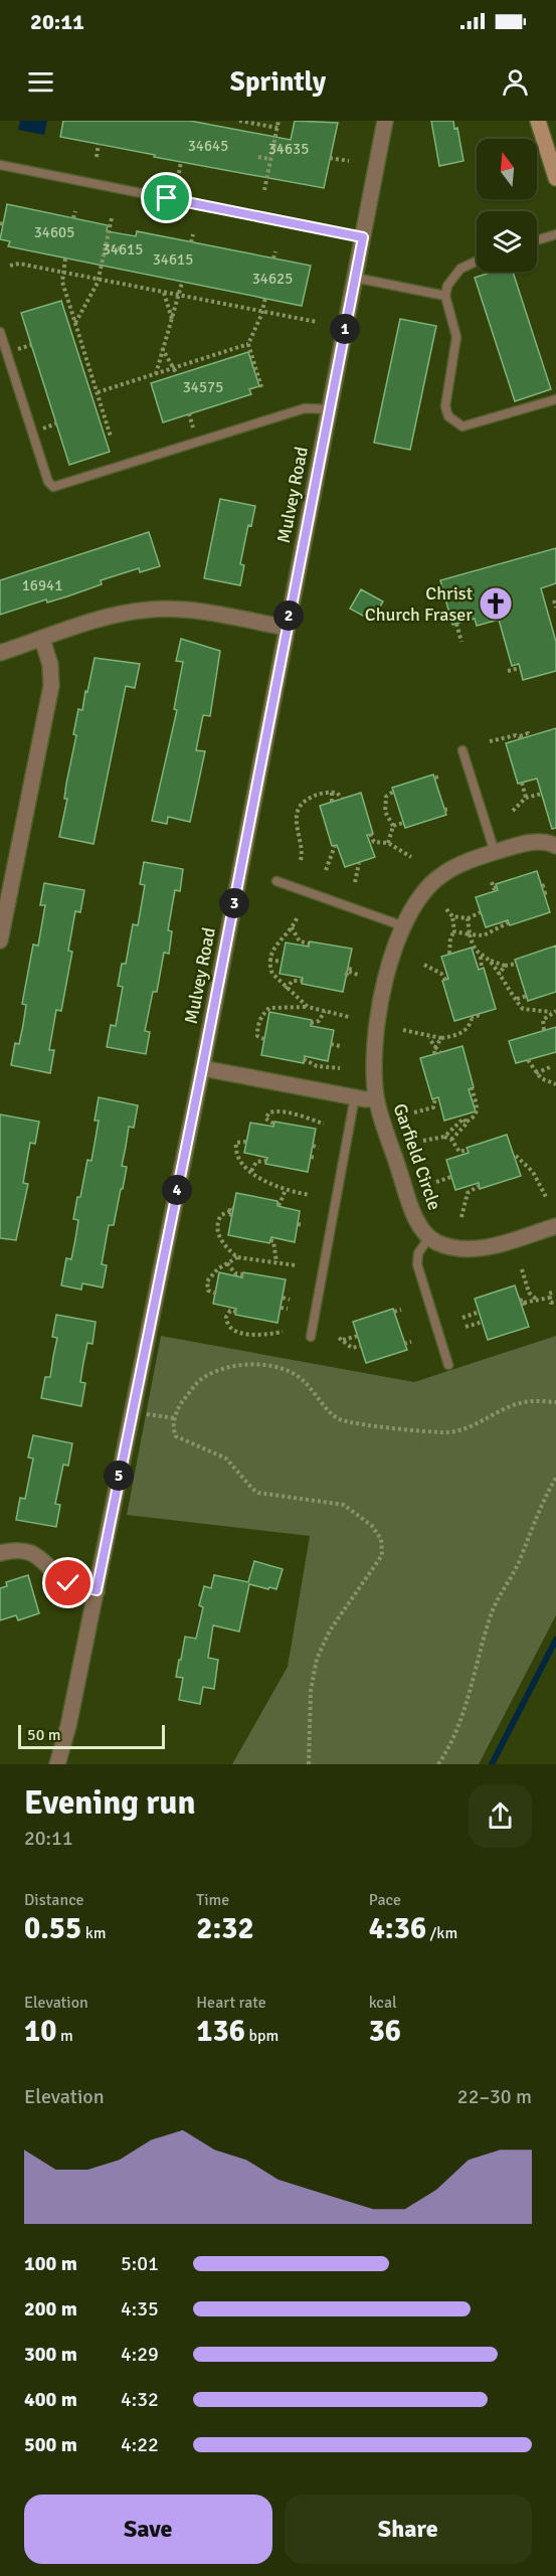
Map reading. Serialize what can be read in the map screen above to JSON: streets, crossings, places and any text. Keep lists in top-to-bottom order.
{
  "streets": {
    "street": ["Mulvey Road", "Garfield Circle"]
  },
  "crossings": [
    ["Mulvey Road", "Garfield Circle"]
  ],
  "places": {
    "church": ["Christ Church Fraser"]
  },
  "house_numbers": [
    "34645",
    "34635",
    "34605",
    "34615",
    "34615",
    "34625",
    "34575",
    "16941"
  ],
  "scale_bar": "50 m",
  "north": "top",
  "page": {
    "status": "20:11",
    "header": "Sprintly",
    "pins": [
      "1",
      "2",
      "3",
      "4",
      "5"
    ],
    "scale": "50 m",
    "heading": ["Evening run", "20:11"],
    "stats": [
      ["Distance", "0.55 km"],
      ["Time", "2:32"],
      ["Pace", "4:36 /km"],
      ["Elevation", "10 m"],
      ["Heart rate", "136 bpm"],
      ["kcal", "36"]
    ],
    "chart": ["Elevation", "22–30 m"],
    "list": [
      {
        "name": "100 m",
        "note": "5:01"
      },
      {
        "name": "200 m",
        "note": "4:35"
      },
      {
        "name": "300 m",
        "note": "4:29"
      },
      {
        "name": "400 m",
        "note": "4:32"
      },
      {
        "name": "500 m",
        "note": "4:22"
      }
    ],
    "buttons": ["Save", "Share"]
  }
}
